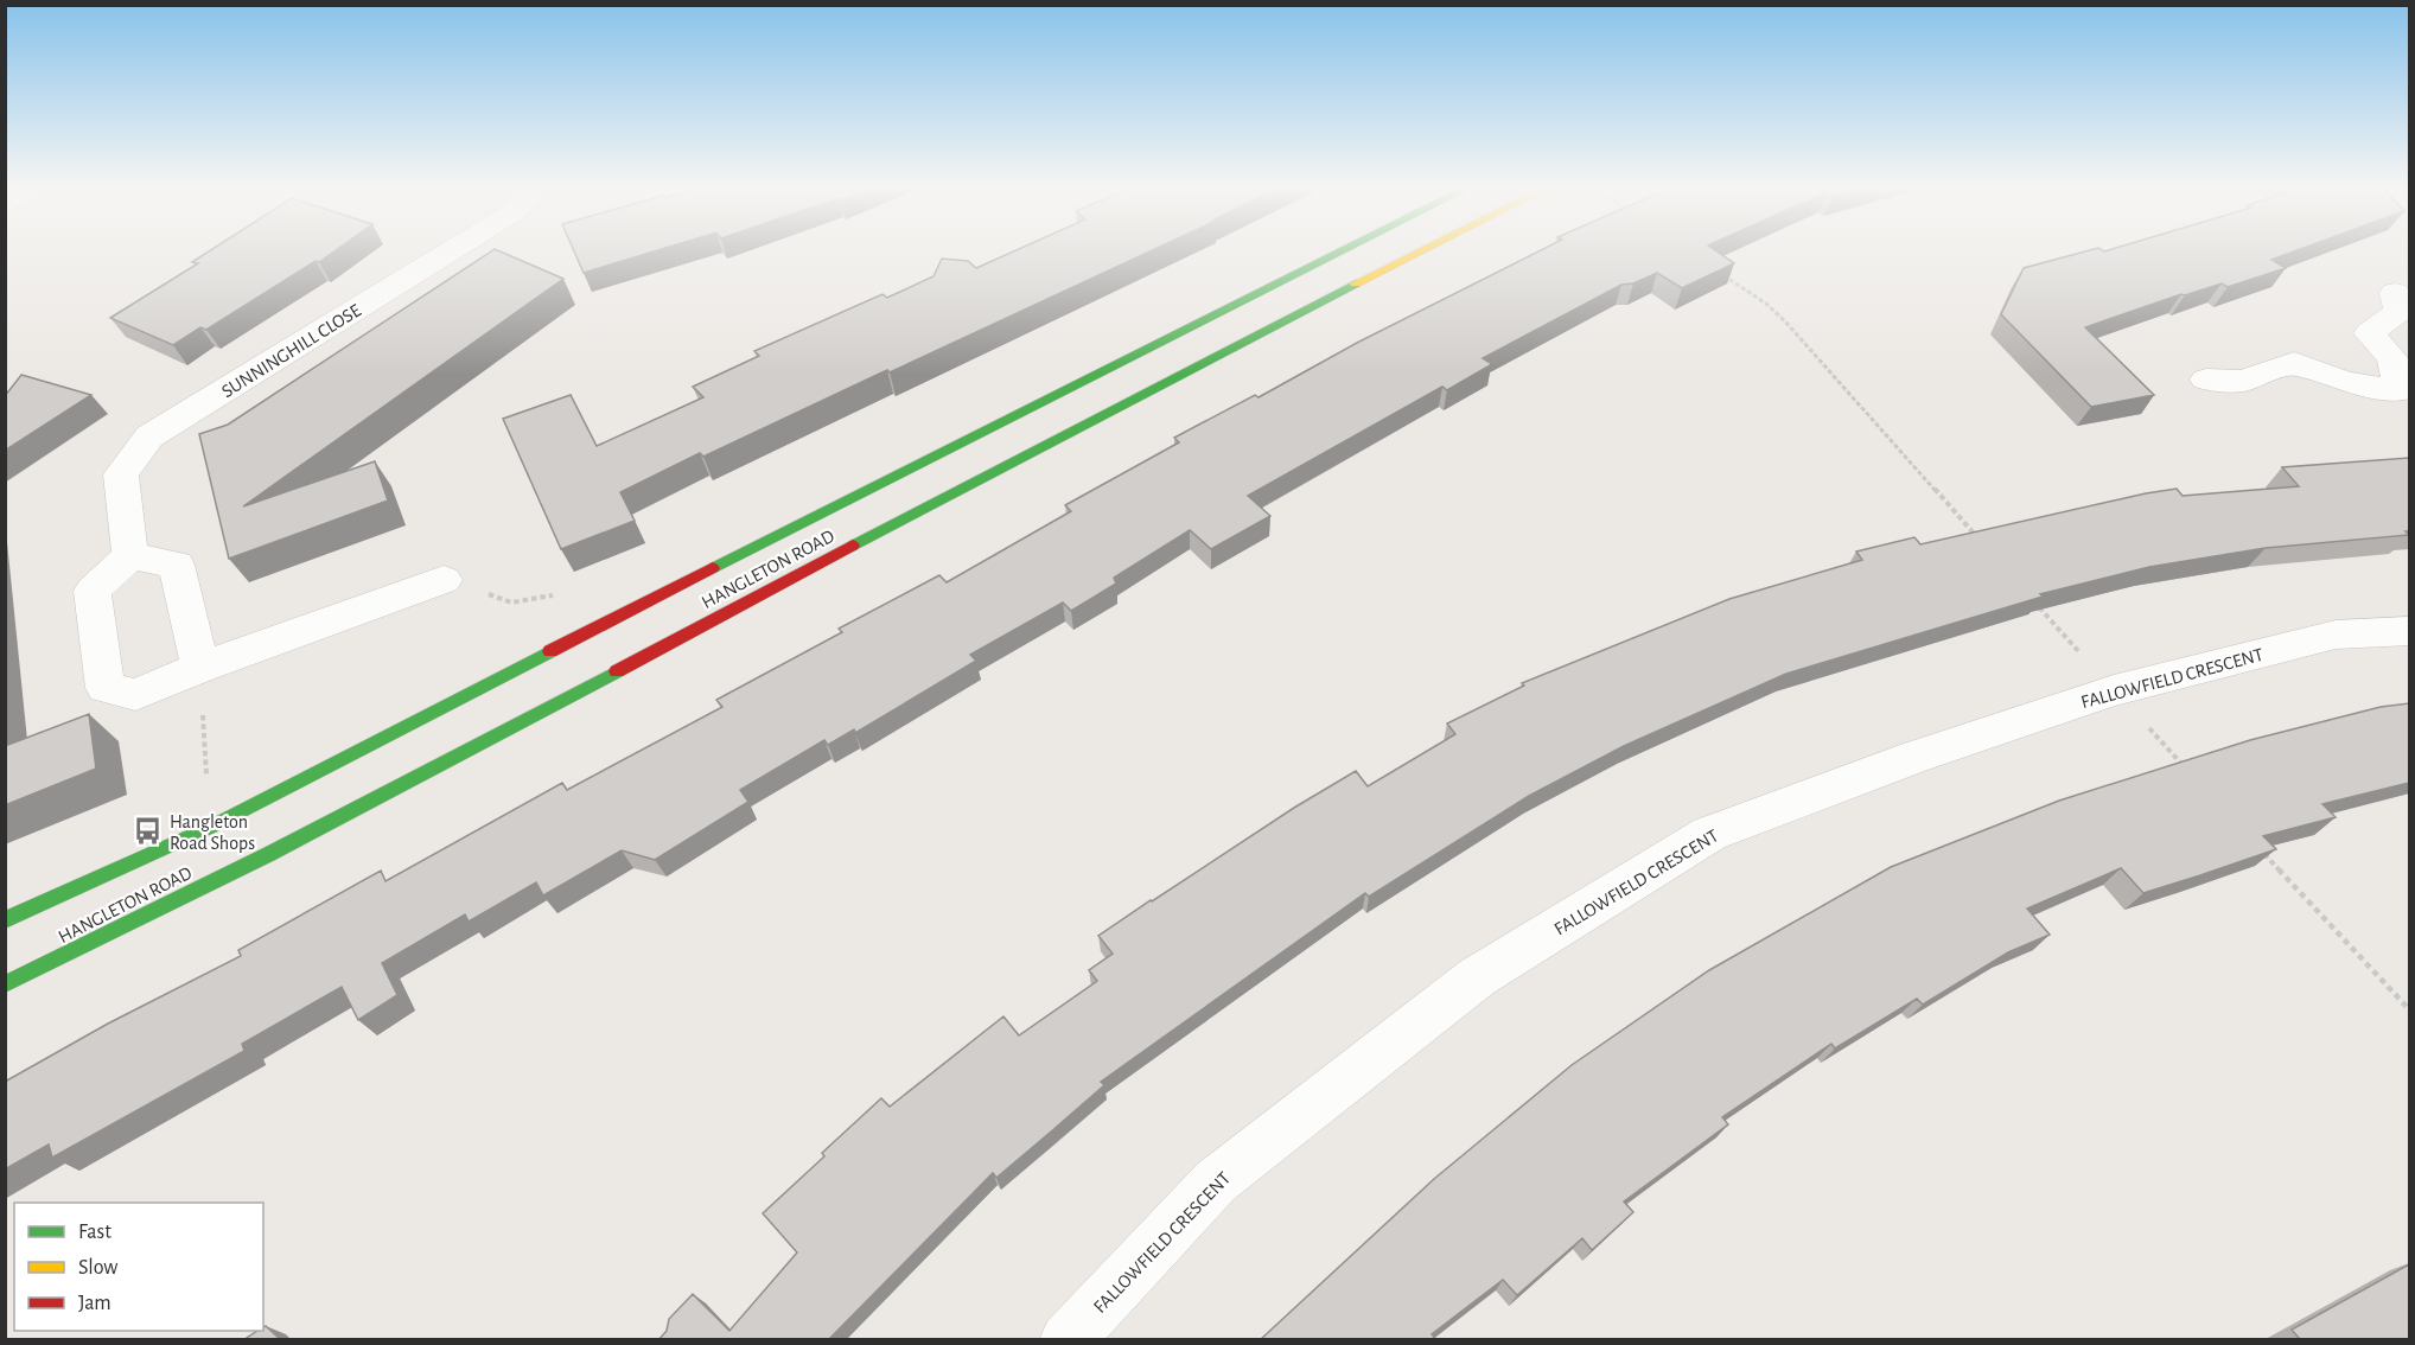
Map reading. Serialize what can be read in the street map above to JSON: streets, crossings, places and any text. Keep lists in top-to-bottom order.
{
  "streets": {
    "main road": ["HANGLETON ROAD"],
    "street": ["SUNNINGHILL CLOSE", "FALLOWFIELD CRESCENT"]
  },
  "places": {
    "bus stop": ["Hangleton Road Shops"]
  },
  "legend": ["Fast", "Slow", "Jam"]
}
